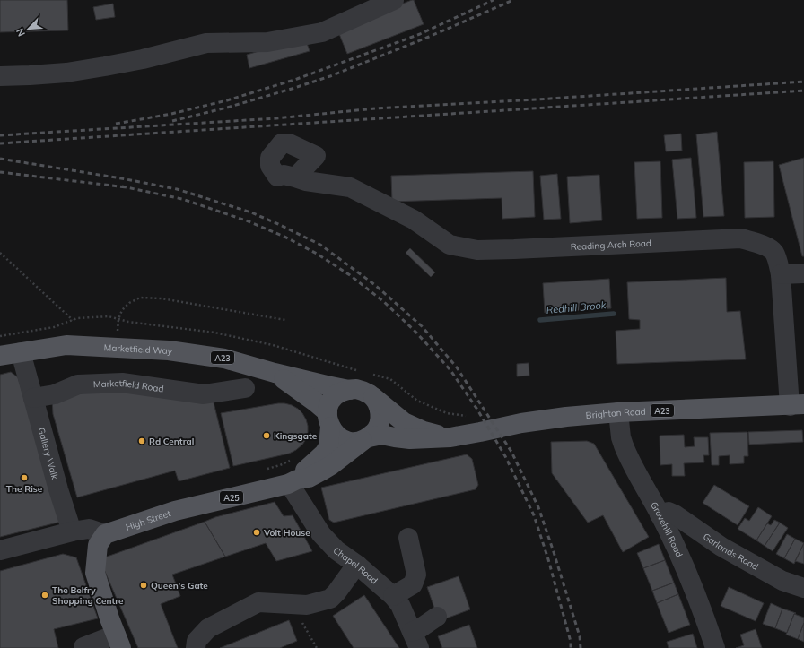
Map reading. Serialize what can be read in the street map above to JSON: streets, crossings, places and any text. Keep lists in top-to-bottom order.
{
  "streets": {
    "main road": [
      "Marketfield Way",
      "A23",
      "Brighton Road",
      "A25",
      "High Street"
    ],
    "street": [
      "Reading Arch Road",
      "Marketfield Road",
      "Gallery Walk",
      "Grovehill Road",
      "Garlands Road",
      "Chapel Road"
    ]
  },
  "crossings": [
    ["Reading Arch Road", "Brighton Road"],
    ["Marketfield Way", "Brighton Road"],
    ["Marketfield Way", "High Street"],
    ["Marketfield Road", "Gallery Walk"],
    ["Brighton Road", "High Street"],
    ["Brighton Road", "Grovehill Road"],
    ["High Street", "Chapel Road"],
    ["Grovehill Road", "Garlands Road"]
  ],
  "water": ["Redhill Brook"],
  "places": [
    "Kingsgate",
    "Rd Central",
    "The Rise",
    "Volt House",
    "Queen's Gate",
    "The Belfry Shopping Centre"
  ],
  "north": "bottom left"
}
